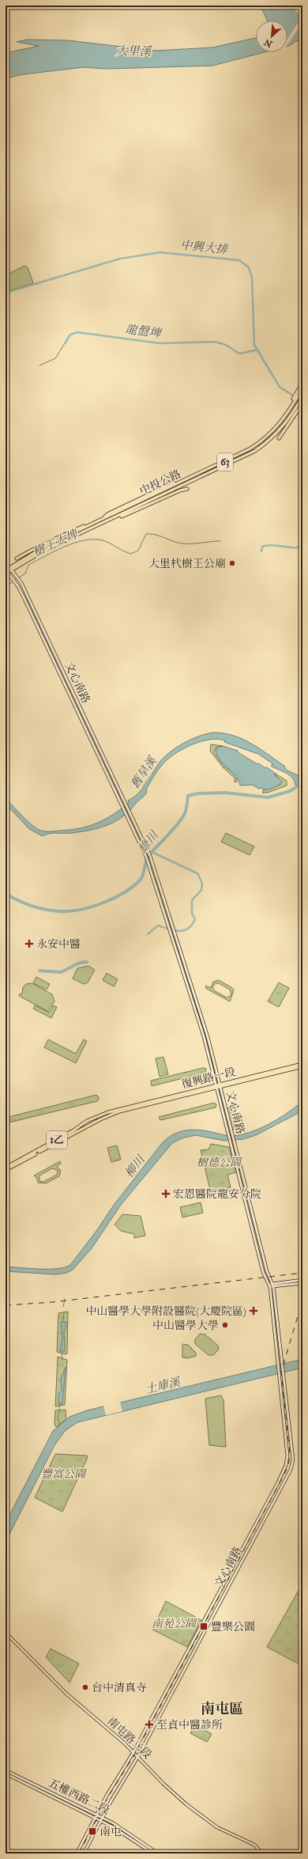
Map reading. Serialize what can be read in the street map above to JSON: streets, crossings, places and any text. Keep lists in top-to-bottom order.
{
  "streets": {
    "main road": [
      "63",
      "中投公路",
      "文心南路",
      "復興路一段",
      "1乙",
      "南屯路二段",
      "五權西路二段"
    ]
  },
  "crossings": [
    ["中投公路", "文心南路"],
    ["文心南路", "復興路一段"],
    ["文心南路", "南屯路二段"],
    ["文心南路", "五權西路二段"]
  ],
  "districts": ["南屯區"],
  "water": [
    "大里溪",
    "中興大排",
    "龍盤埤",
    "樹王大埤",
    "舊旱溪",
    "綠川",
    "柳川",
    "土庫溪"
  ],
  "parks": ["樹德公園", "豐富公園", "南苑公園"],
  "places": {
    "other": ["大里杙樹王公廟", "中山醫學大學", "台中清真寺"],
    "health": [
      "永安中醫",
      "宏恩醫院龍安分院",
      "中山醫學大學附設醫院(大慶院區)",
      "至貞中醫診所"
    ],
    "transit": ["豐樂公園", "南屯"]
  },
  "north": "bottom left"
}
